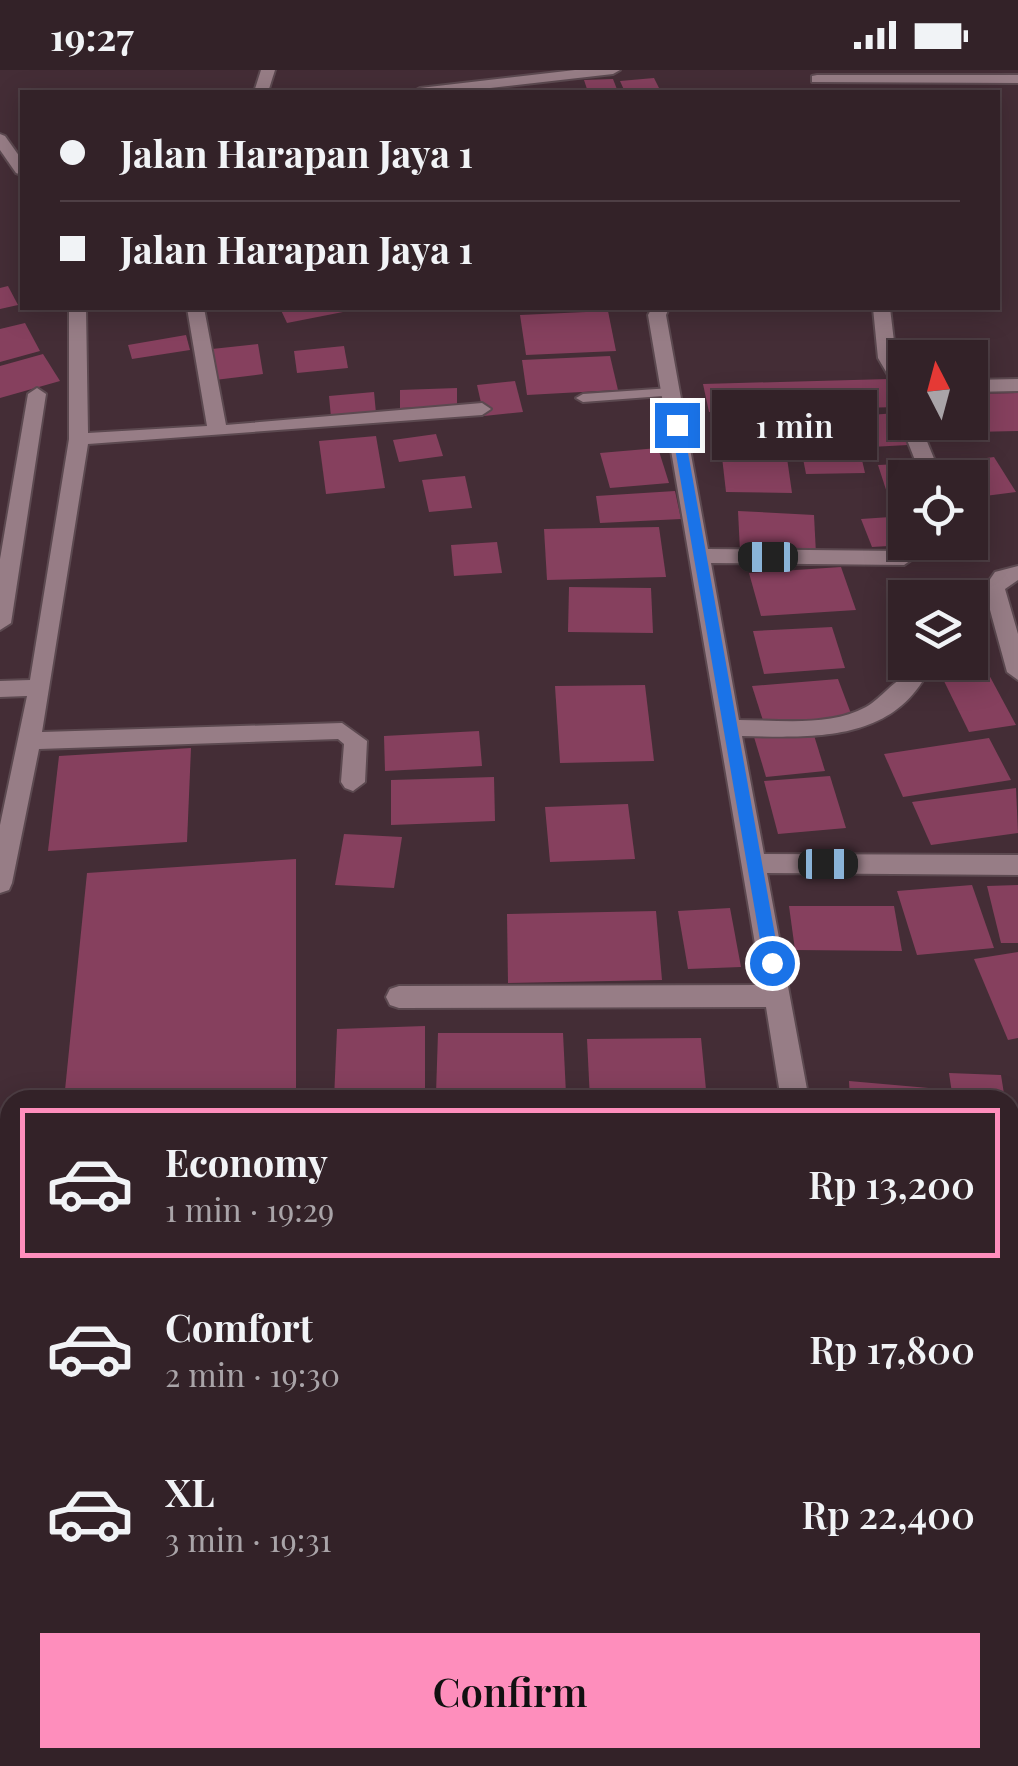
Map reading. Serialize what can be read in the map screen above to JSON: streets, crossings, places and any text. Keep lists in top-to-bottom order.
{
  "north": "top",
  "page": {
    "status": "19:27",
    "banner": ["Jalan Harapan Jaya 1", "Jalan Harapan Jaya 1"],
    "bubble": "1 min",
    "list": [
      {
        "name": "Economy",
        "note": "1 min · 19:29",
        "value": "Rp 13,200"
      },
      {
        "name": "Comfort",
        "note": "2 min · 19:30",
        "value": "Rp 17,800"
      },
      {
        "name": "XL",
        "note": "3 min · 19:31",
        "value": "Rp 22,400"
      }
    ],
    "buttons": "Confirm"
  }
}
